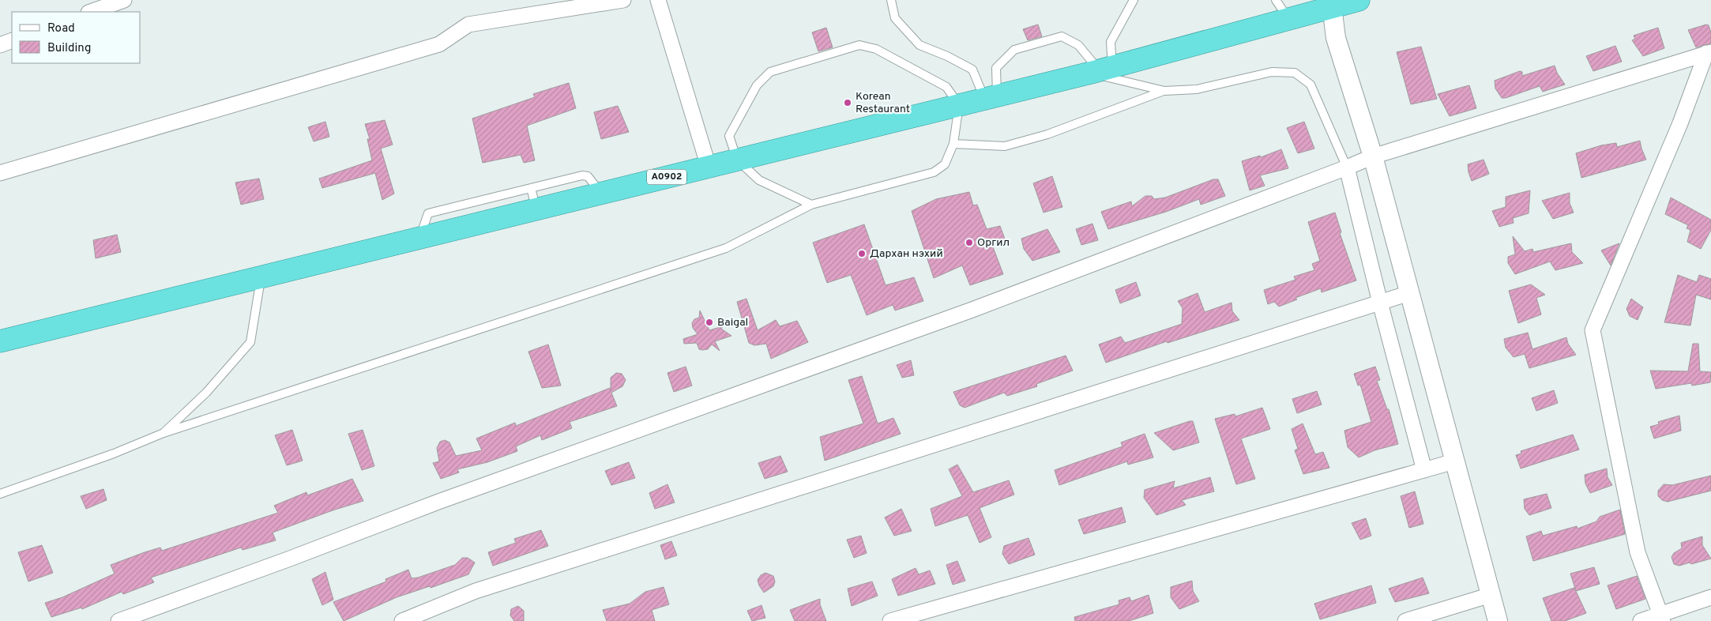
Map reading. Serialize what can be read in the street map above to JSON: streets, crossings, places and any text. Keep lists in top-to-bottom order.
{
  "streets": {
    "highway": ["A0902"]
  },
  "places": [
    "Korean Restaurant",
    "Оргил",
    "Дархан нэхий",
    "Baigal"
  ],
  "legend": ["Road", "Building"]
}
